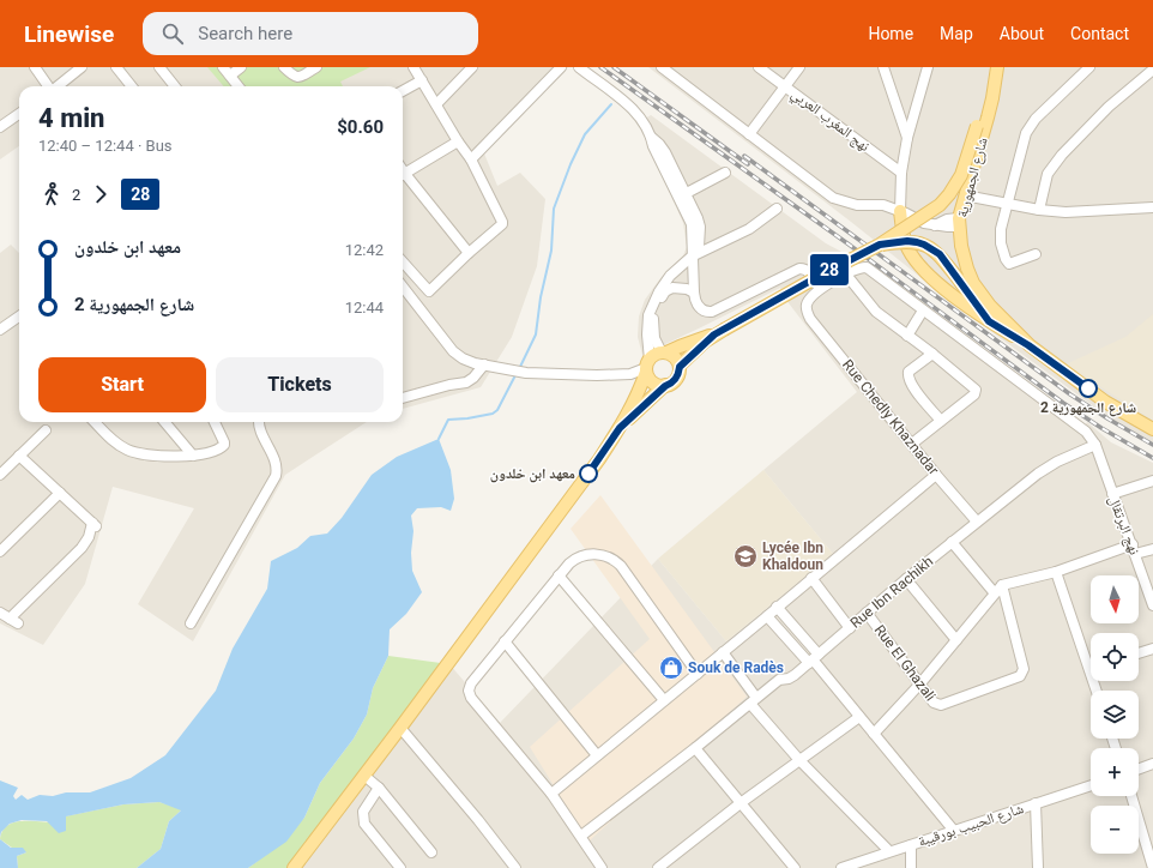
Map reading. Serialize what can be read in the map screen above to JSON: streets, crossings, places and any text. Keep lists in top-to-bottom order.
{
  "streets": {
    "main road": ["شارع الجمهورية"],
    "street": [
      "نهج المغرب العربي",
      "Rue Chedly Khaznadar",
      "نهج البرتقال",
      "Rue Ibn Rachikh",
      "Rue El Ghazali",
      "شارع الحبيب بورقيبة"
    ]
  },
  "crossings": [
    ["Rue Chedly Khaznadar", "Rue Ibn Rachikh"],
    ["نهج البرتقال", "Rue Ibn Rachikh"],
    ["Rue Ibn Rachikh", "Rue El Ghazali"]
  ],
  "places": {
    "other": ["شارع الجمهورية 2", "معهد ابن خلدون"],
    "school or university": ["Lycée Ibn Khaldoun"],
    "shop": ["Souk de Radès"]
  },
  "lines": ["bus line 28"],
  "north": "bottom",
  "page": {
    "header": "Linewise",
    "search": "Search here",
    "nav": [
      "Home",
      "Map",
      "About",
      "Contact"
    ],
    "on_map": "28",
    "heading": ["4 min", "12:40 – 12:44 · Bus", "$0.60"],
    "legs": ["2", "28"],
    "list": [
      {
        "name": "معهد ابن خلدون",
        "value": "12:42"
      },
      {
        "name": "شارع الجمهورية 2",
        "value": "12:44"
      }
    ],
    "buttons": ["Start", "Tickets"],
    "map_buttons": ["+", "−"]
  }
}
